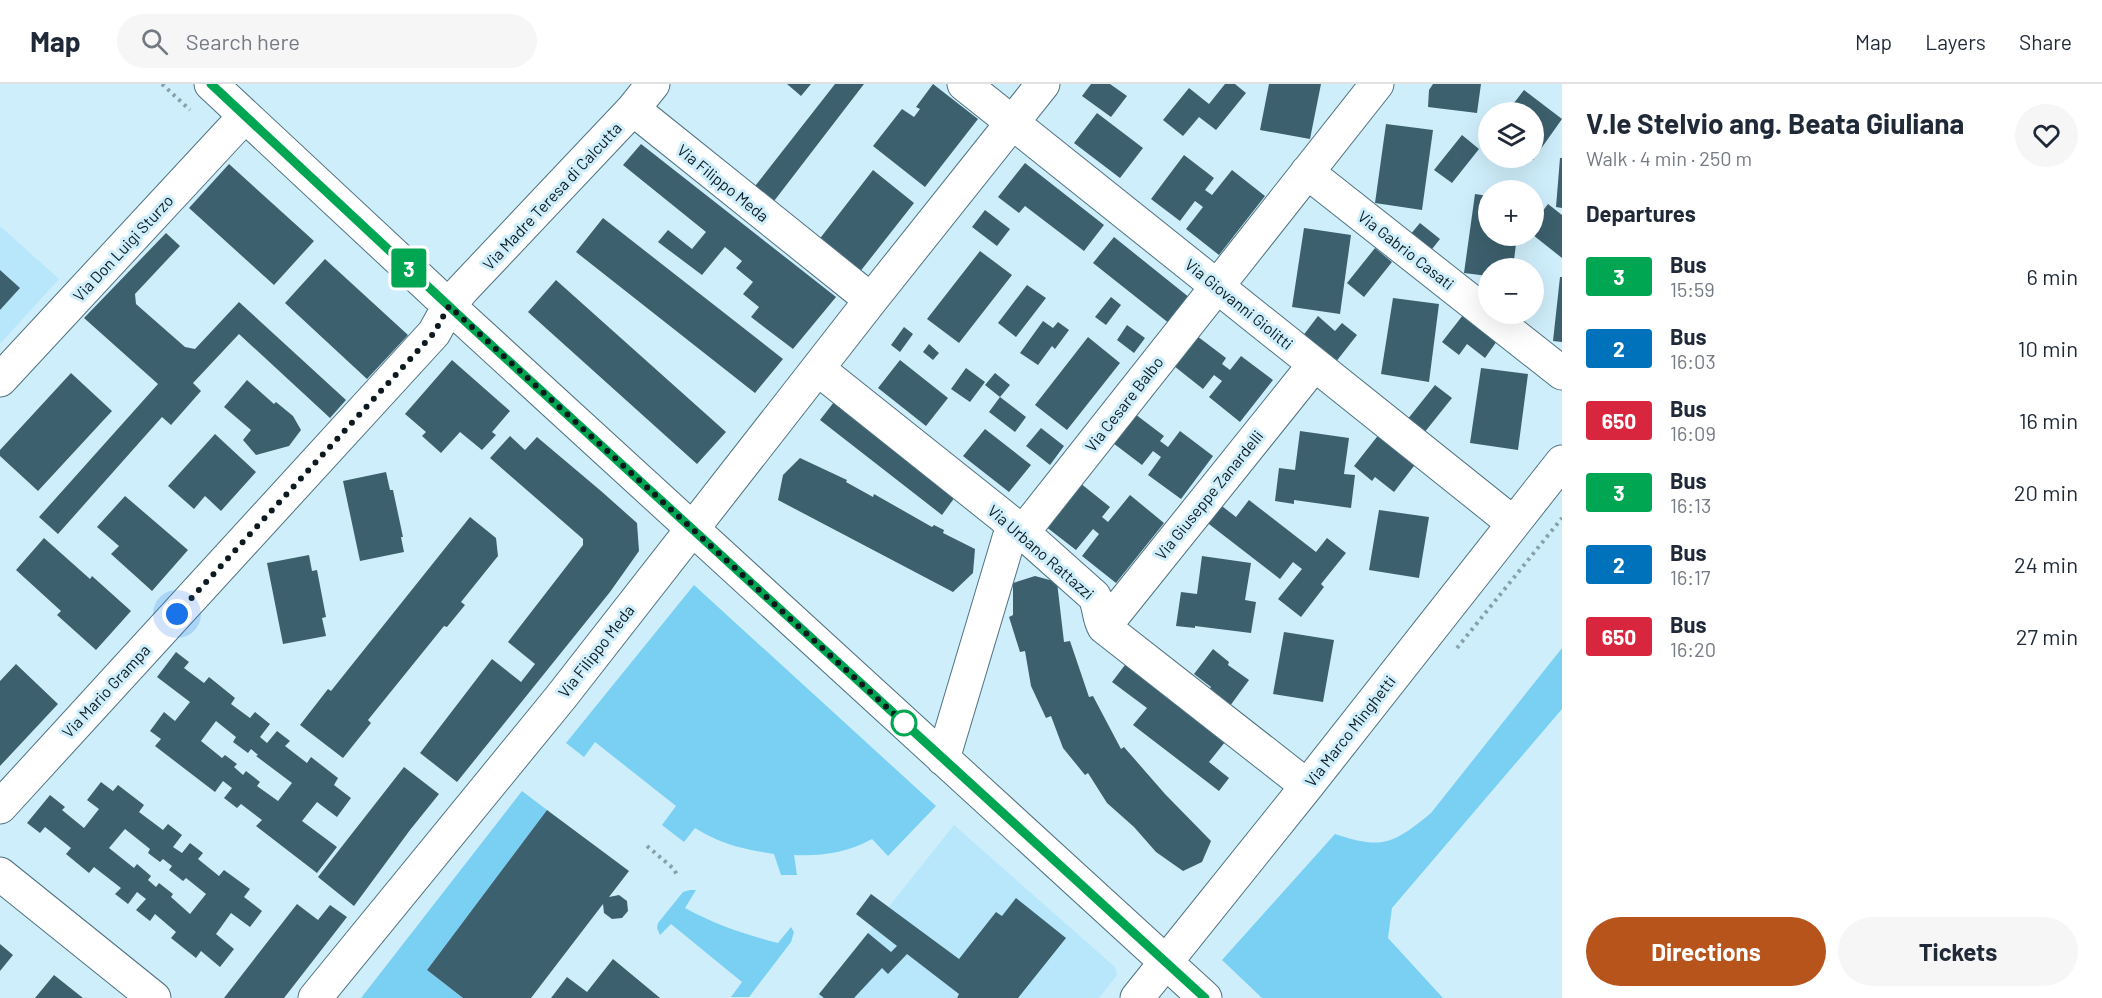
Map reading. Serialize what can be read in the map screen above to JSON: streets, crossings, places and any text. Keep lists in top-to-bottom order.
{
  "streets": {
    "street": [
      "Via Filippo Meda",
      "Via Madre Teresa di Calcutta",
      "Via Don Luigi Sturzo",
      "Via Gabrio Casati",
      "Via Giovanni Giolitti",
      "Via Cesare Balbo",
      "Via Giuseppe Zanardelli",
      "Via Urbano Rattazzi",
      "Via Mario Grampa",
      "Via Marco Minghetti"
    ]
  },
  "crossings": [
    ["Via Filippo Meda", "Via Madre Teresa di Calcutta"],
    ["Via Filippo Meda", "Via Giovanni Giolitti"],
    ["Via Filippo Meda", "Via Urbano Rattazzi"],
    ["Via Madre Teresa di Calcutta", "Via Mario Grampa"],
    ["Via Gabrio Casati", "Via Cesare Balbo"],
    ["Via Giovanni Giolitti", "Via Cesare Balbo"],
    ["Via Giovanni Giolitti", "Via Giuseppe Zanardelli"],
    ["Via Giovanni Giolitti", "Via Marco Minghetti"],
    ["Via Cesare Balbo", "Via Urbano Rattazzi"],
    ["Via Giuseppe Zanardelli", "Via Urbano Rattazzi"]
  ],
  "lines": ["bus line 3"],
  "page": {
    "header": "Map",
    "search": "Search here",
    "nav": ["Map", "Layers", "Share"],
    "on_map": "3",
    "heading": [
      ["V.le Stelvio ang. Beata Giuliana", "Walk · 4 min · 250 m"],
      "Departures"
    ],
    "map_buttons": ["+", "−"],
    "list": [
      {
        "mark": "3",
        "name": "Bus",
        "note": "15:59",
        "value": "6 min"
      },
      {
        "mark": "2",
        "name": "Bus",
        "note": "16:03",
        "value": "10 min"
      },
      {
        "mark": "650",
        "name": "Bus",
        "note": "16:09",
        "value": "16 min"
      },
      {
        "mark": "3",
        "name": "Bus",
        "note": "16:13",
        "value": "20 min"
      },
      {
        "mark": "2",
        "name": "Bus",
        "note": "16:17",
        "value": "24 min"
      },
      {
        "mark": "650",
        "name": "Bus",
        "note": "16:20",
        "value": "27 min"
      }
    ],
    "buttons": ["Directions", "Tickets"]
  }
}
